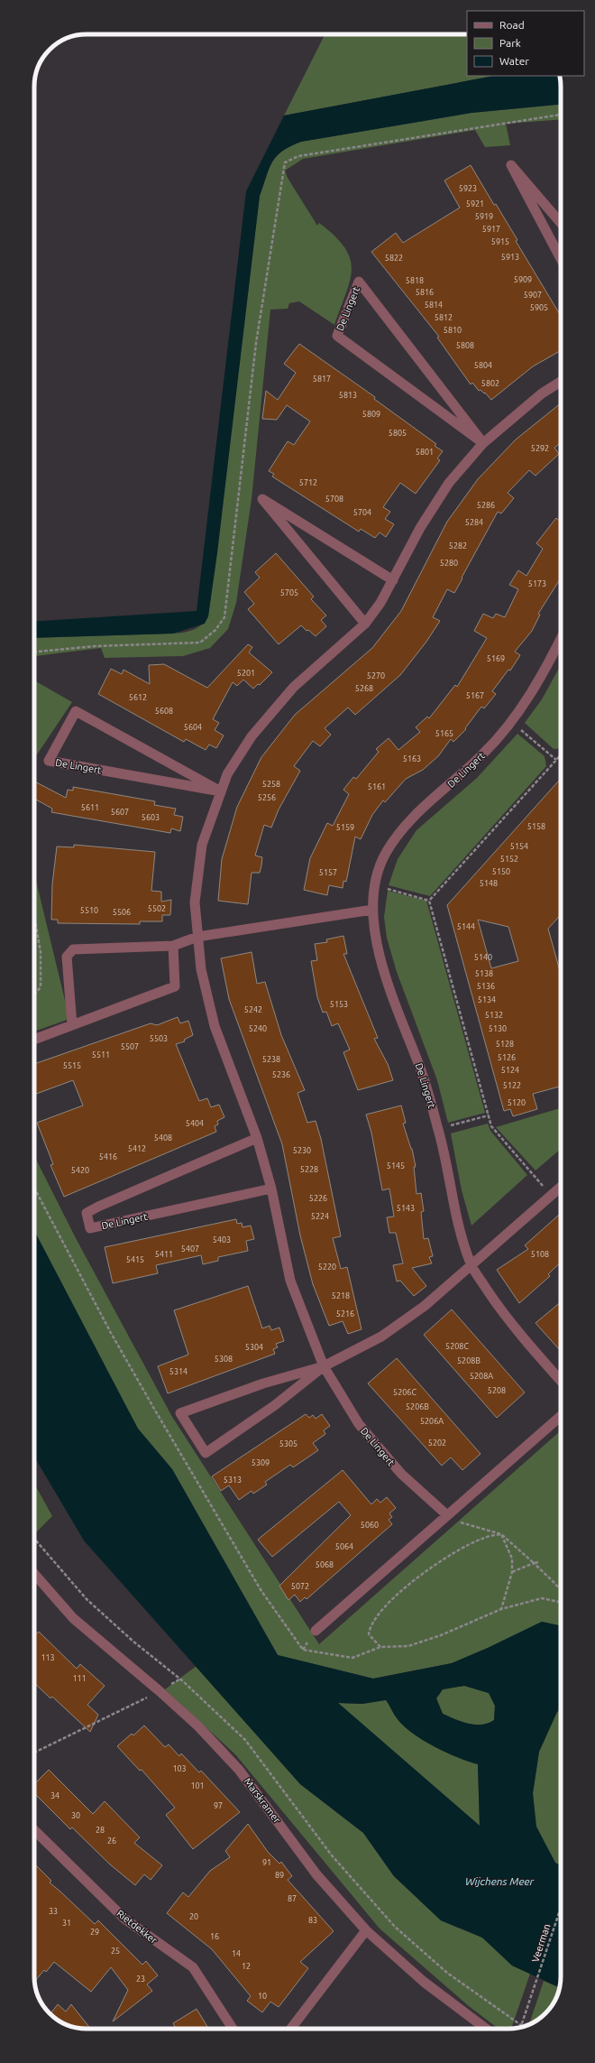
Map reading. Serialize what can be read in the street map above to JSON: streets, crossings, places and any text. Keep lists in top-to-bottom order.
{
  "streets": {
    "street": ["De Lingert", "Marskramer", "Rietdekker"],
    "path": ["Veerman"]
  },
  "water": ["Wijchens Meer"],
  "house_numbers": [
    "5923",
    "5921",
    "5919",
    "5917",
    "5915",
    "5913",
    "5822",
    "5909",
    "5818",
    "5816",
    "5907",
    "5814",
    "5905",
    "5812",
    "5810",
    "5808",
    "5804",
    "5817",
    "5802",
    "5813",
    "5809",
    "5805",
    "5292",
    "5801",
    "5712",
    "5708",
    "5286",
    "5704",
    "5284",
    "5282",
    "5280",
    "5173",
    "5705",
    "5169",
    "5201",
    "5270",
    "5268",
    "5167",
    "5612",
    "5608",
    "5604",
    "5165",
    "5163",
    "5258",
    "5161",
    "5256",
    "5611",
    "5607",
    "5603",
    "5158",
    "5159",
    "5154",
    "5152",
    "5150",
    "5157",
    "5148",
    "5502",
    "5510",
    "5506",
    "5144",
    "5140",
    "5138",
    "5136",
    "5134",
    "5153",
    "5242",
    "5132",
    "5240",
    "5130",
    "5503",
    "5128",
    "5507",
    "5511",
    "5126",
    "5238",
    "5515",
    "5124",
    "5236",
    "5122",
    "5120",
    "5404",
    "5408",
    "5412",
    "5230",
    "5416",
    "5145",
    "5228",
    "5420",
    "5226",
    "5143",
    "5224",
    "5403",
    "5407",
    "5411",
    "5108",
    "5415",
    "5220",
    "5218",
    "5216",
    "5208C",
    "5304",
    "5308",
    "5208B",
    "5314",
    "5208A",
    "5208",
    "5206C",
    "5206B",
    "5206A",
    "5202",
    "5305",
    "5309",
    "5313",
    "5060",
    "5064",
    "5068",
    "5072",
    "113",
    "111",
    "103",
    "101",
    "34",
    "97",
    "30",
    "28",
    "26",
    "91",
    "89",
    "87",
    "33",
    "20",
    "83",
    "31",
    "29",
    "16",
    "25",
    "14",
    "12",
    "23",
    "10"
  ],
  "legend": ["Road", "Park", "Water"]
}
